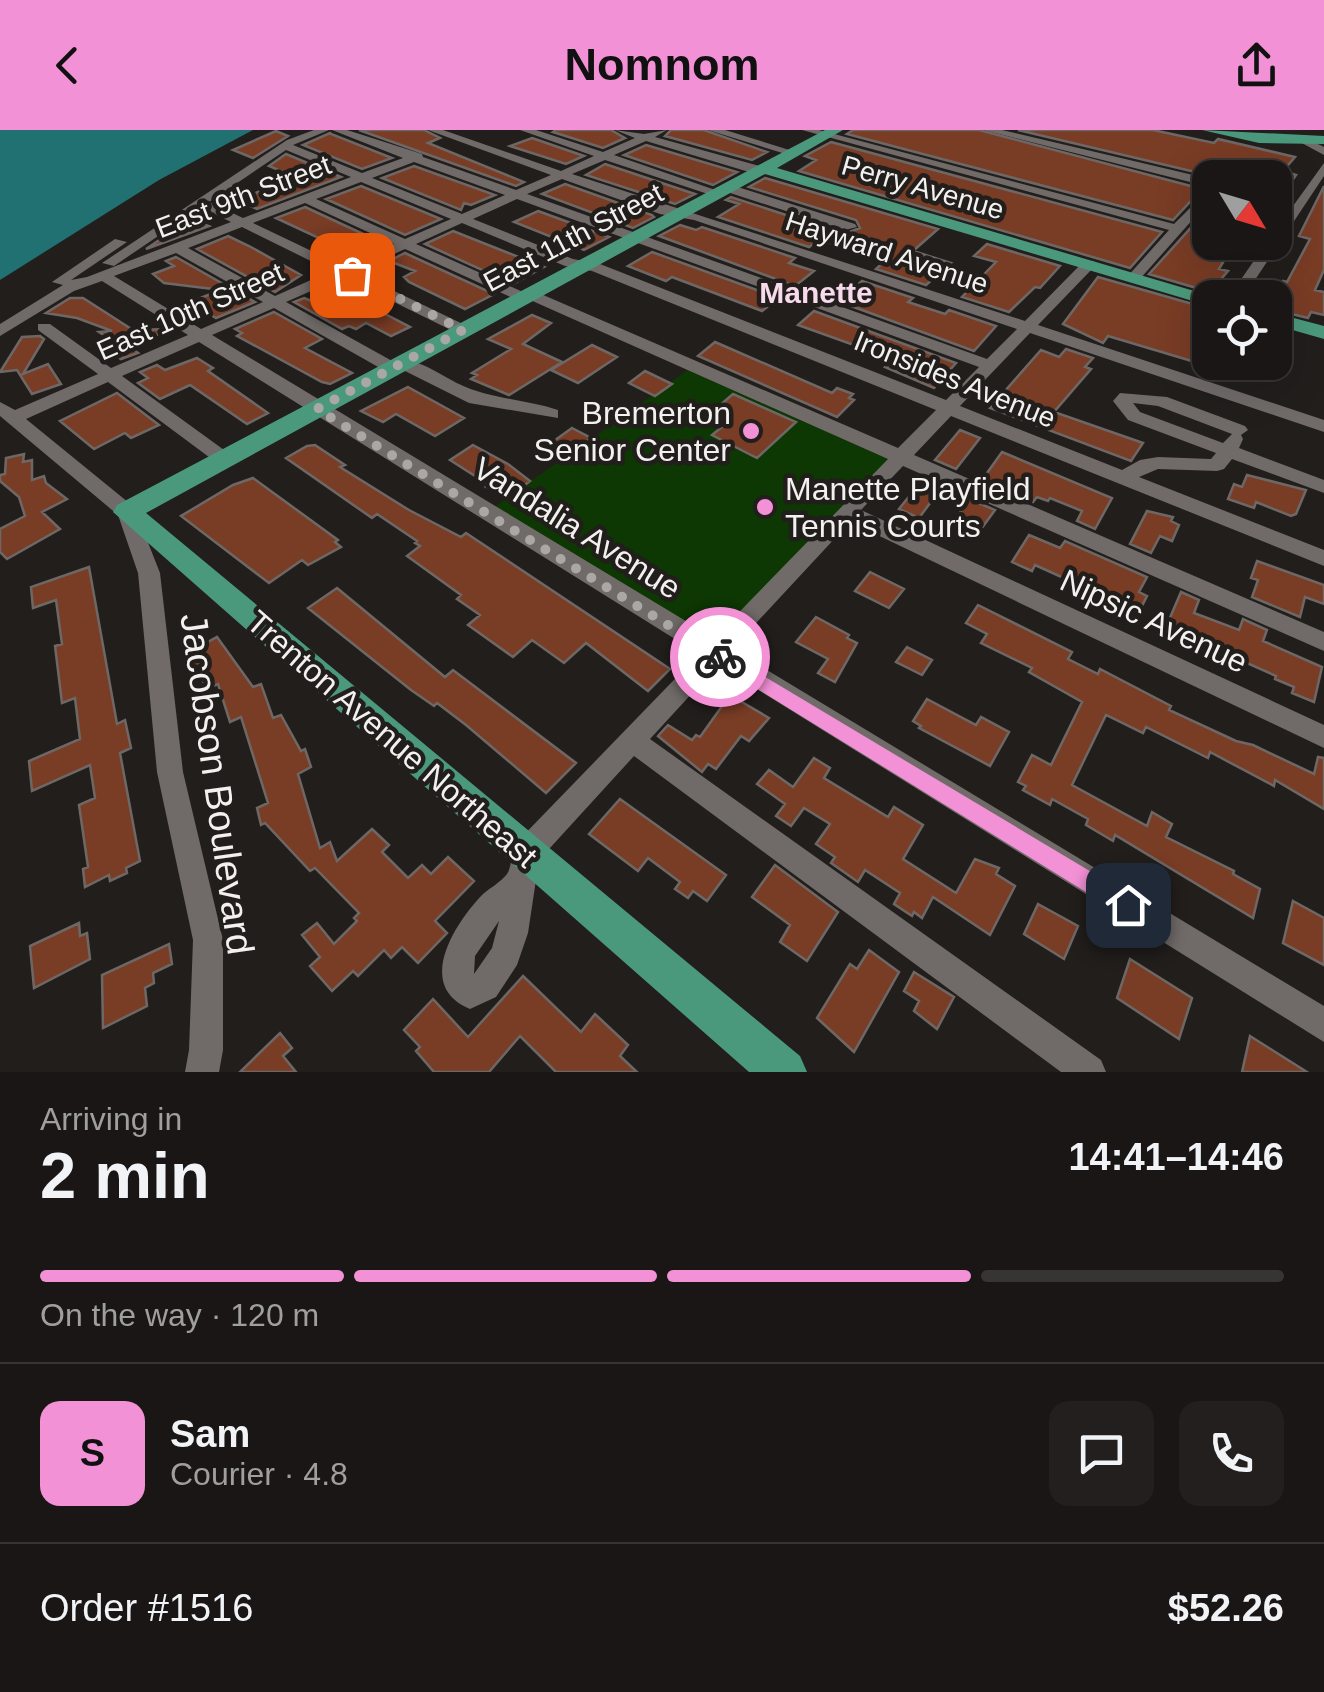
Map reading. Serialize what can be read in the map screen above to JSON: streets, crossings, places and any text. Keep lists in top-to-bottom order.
{
  "streets": {
    "main road": ["Perry Avenue", "East 11th Street", "Trenton Avenue Northeast"],
    "street": [
      "East 9th Street",
      "Hayward Avenue",
      "East 10th Street",
      "Ironsides Avenue",
      "Vandalia Avenue",
      "Nipsic Avenue",
      "Jacobson Boulevard"
    ]
  },
  "crossings": [
    ["Perry Avenue", "East 11th Street"],
    ["Perry Avenue", "East 10th Street"],
    ["East 9th Street", "Ironsides Avenue"],
    ["East 9th Street", "Vandalia Avenue"],
    ["East 11th Street", "Hayward Avenue"],
    ["East 11th Street", "Ironsides Avenue"],
    ["East 11th Street", "Vandalia Avenue"],
    ["East 11th Street", "Trenton Avenue Northeast"],
    ["East 11th Street", "Jacobson Boulevard"],
    ["Hayward Avenue", "East 10th Street"],
    ["East 10th Street", "Ironsides Avenue"],
    ["East 10th Street", "Vandalia Avenue"],
    ["East 10th Street", "Trenton Avenue Northeast"],
    ["Trenton Avenue Northeast", "Jacobson Boulevard"]
  ],
  "districts": ["Manette"],
  "places": ["Bremerton Senior Center", "Manette Playfield Tennis Courts"],
  "north": "bottom right",
  "page": {
    "header": "Nomnom",
    "heading": ["2 min", "Arriving in", "14:41–14:46"],
    "panel": [
      "Sam",
      "Courier · 4.8",
      "Order #1516",
      "$52.26"
    ],
    "bar": "On the way · 120 m",
    "round": "S"
  }
}
